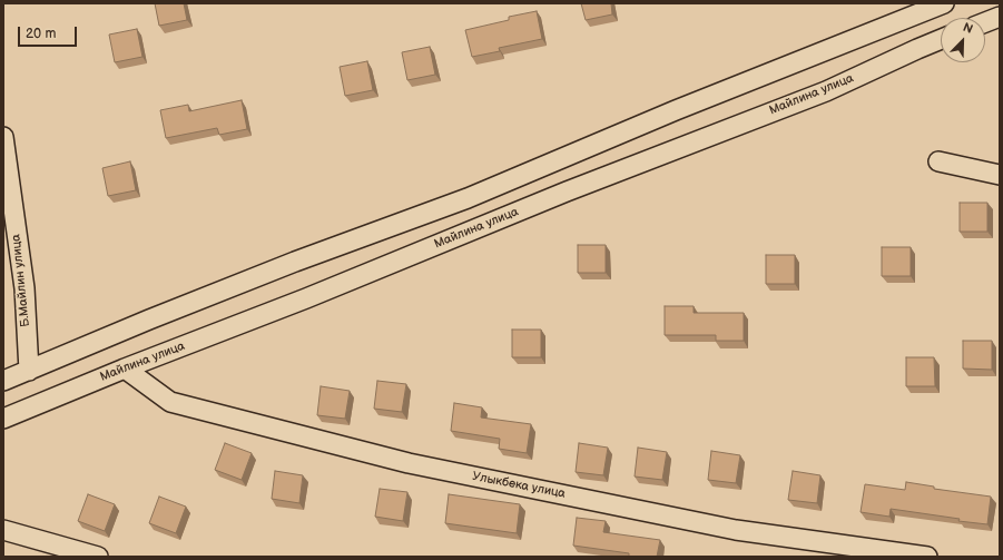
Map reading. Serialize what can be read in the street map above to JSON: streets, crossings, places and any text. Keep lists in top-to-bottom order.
{
  "streets": {
    "street": ["Майлина улица", "Б.Майлин улица", "Улыкбека улица"]
  },
  "crossings": [
    ["Майлина улица", "Улыкбека улица"]
  ],
  "scale_bar": "20 m",
  "north": "top right"
}
